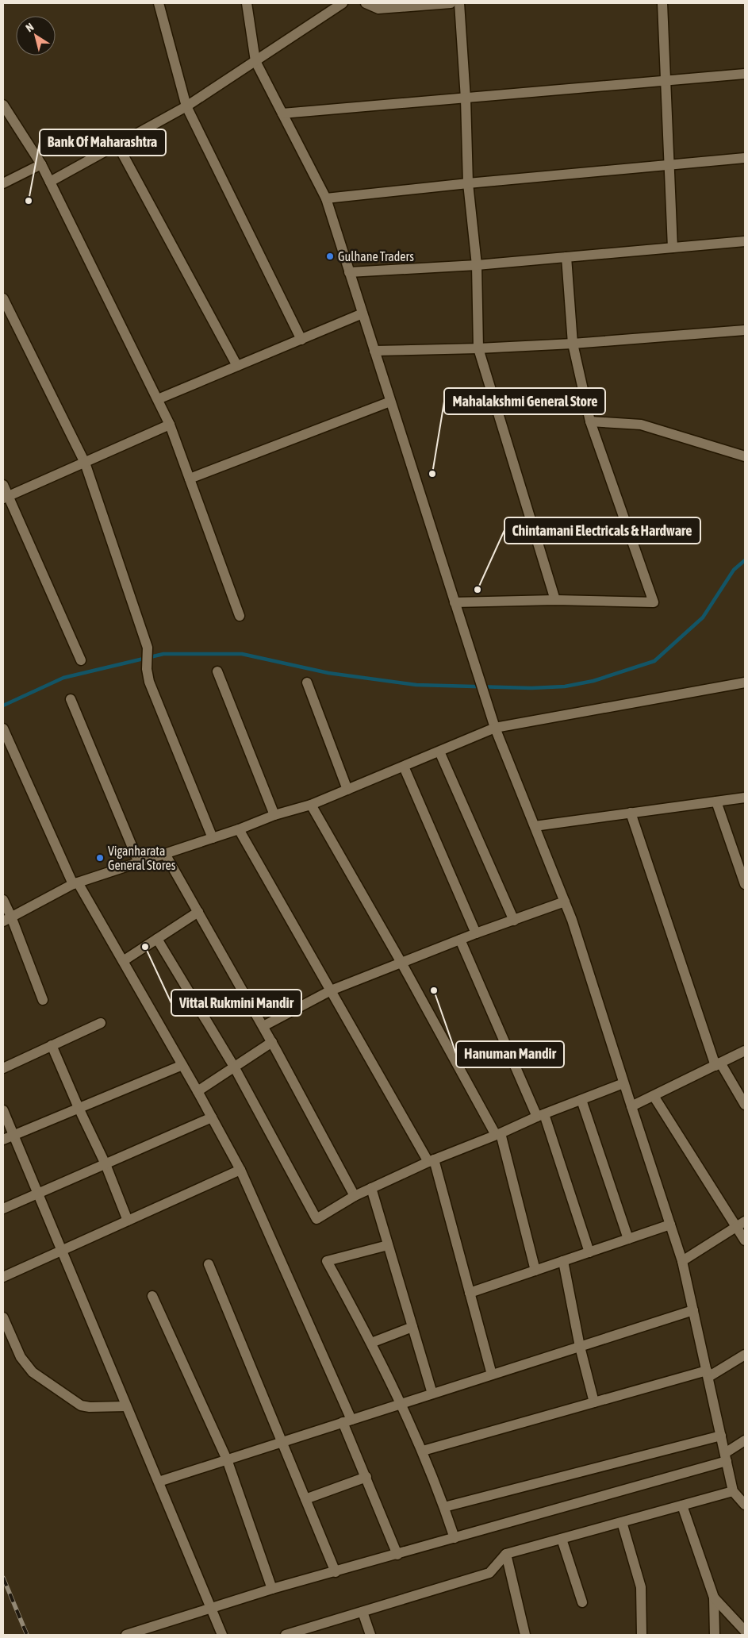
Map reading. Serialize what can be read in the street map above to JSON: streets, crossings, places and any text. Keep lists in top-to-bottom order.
{
  "places": [
    "Bank Of Maharashtra",
    "Gulhane Traders",
    "Mahalakshmi General Store",
    "Chintamani Electricals & Hardware",
    "Viganharata General Stores",
    "Vittal Rukmini Mandir",
    "Hanuman Mandir"
  ],
  "north": "top left"
}
